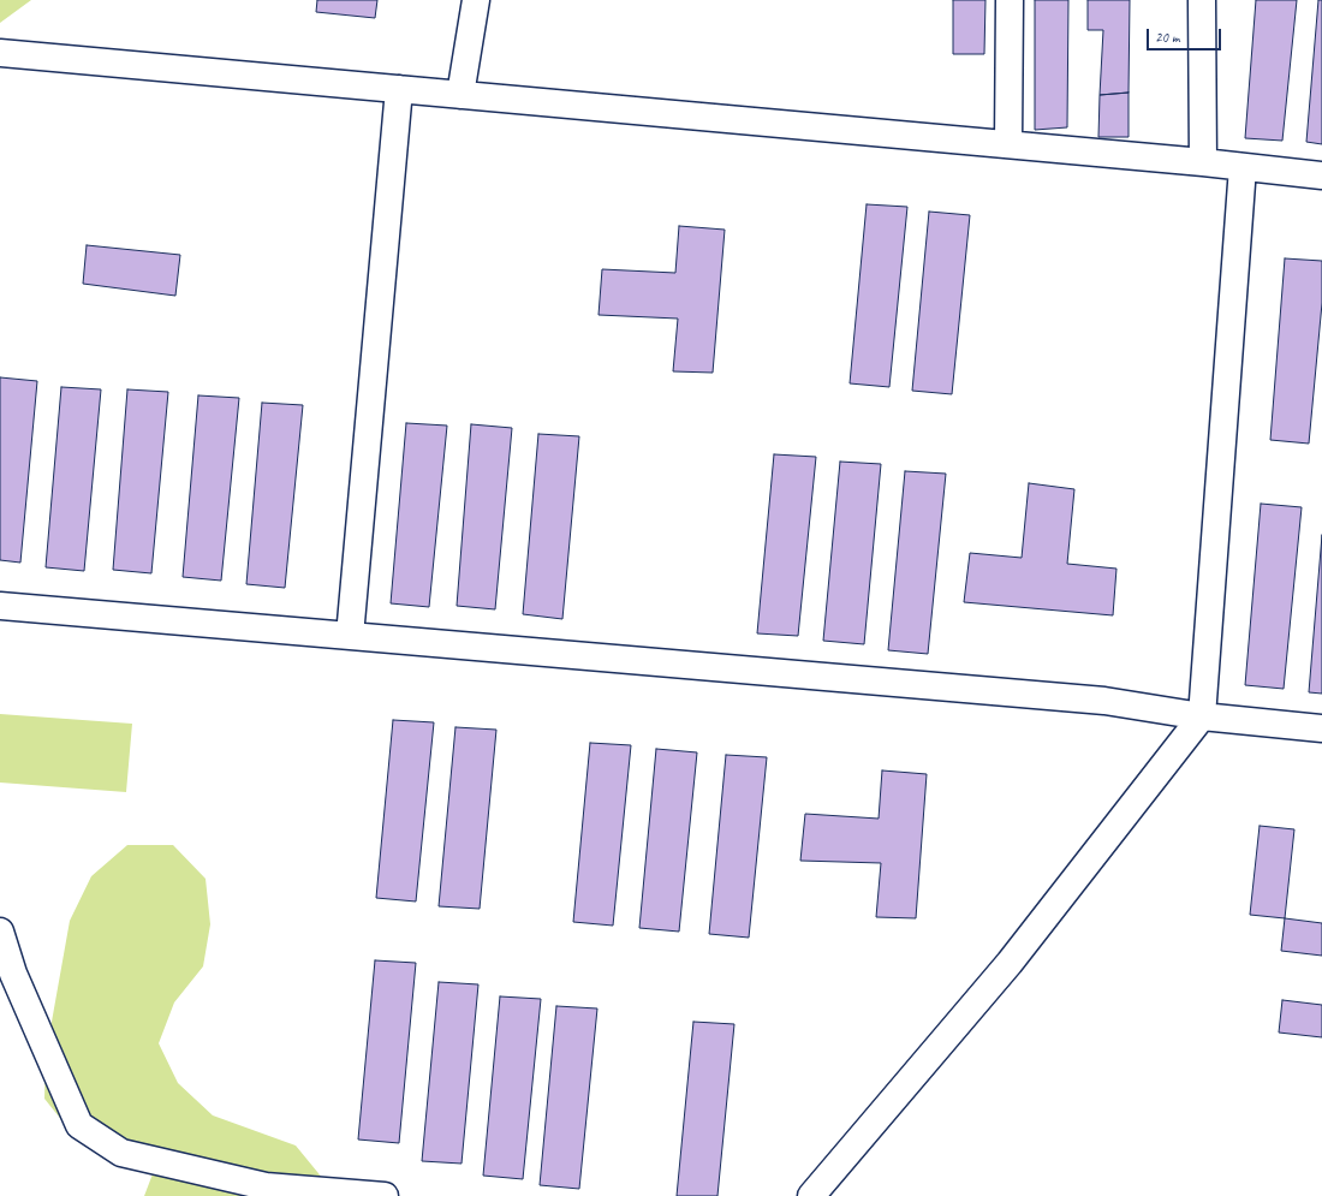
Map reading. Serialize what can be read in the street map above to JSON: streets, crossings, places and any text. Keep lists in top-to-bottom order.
{
  "scale_bar": "20 m"
}
